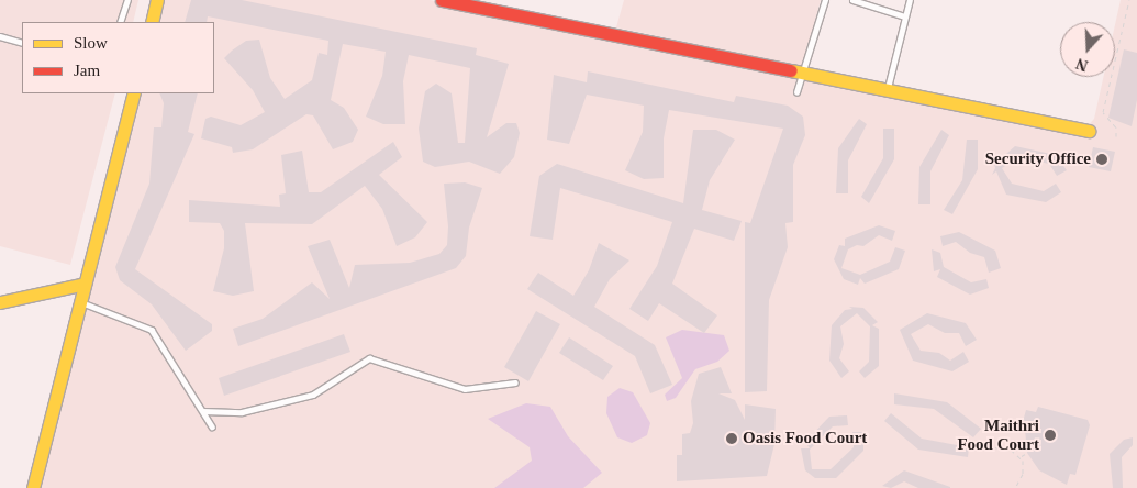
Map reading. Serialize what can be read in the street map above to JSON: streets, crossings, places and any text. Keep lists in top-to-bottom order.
{
  "places": ["Security Office", "Maithri Food Court", "Oasis Food Court"],
  "legend": ["Slow", "Jam"],
  "north": "bottom"
}
